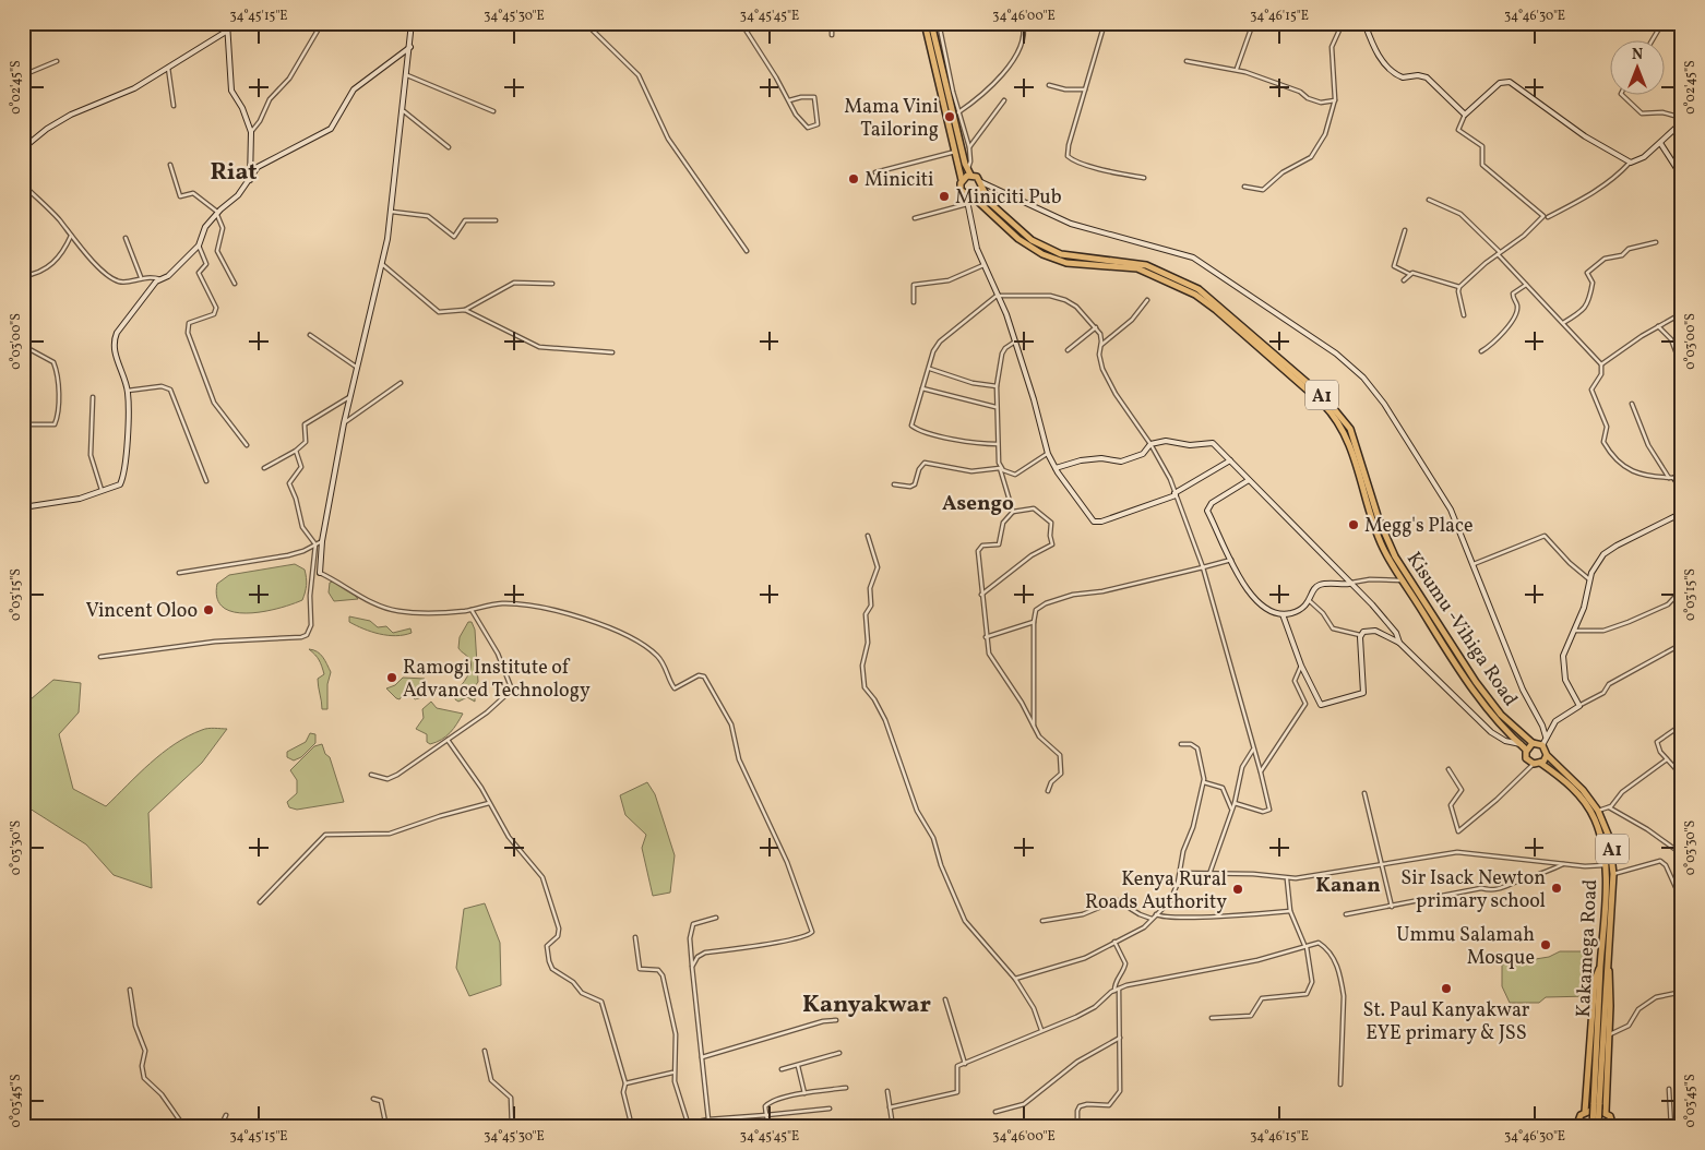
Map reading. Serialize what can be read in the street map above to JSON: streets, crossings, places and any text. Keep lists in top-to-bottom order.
{
  "streets": {
    "highway": ["A1", "Kisumu -Vihiga Road", "Kakamega Road"]
  },
  "crossings": [
    ["A1", "Kisumu -Vihiga Road"],
    ["A1", "Kakamega Road"],
    ["Kisumu -Vihiga Road", "Kakamega Road"]
  ],
  "districts": [
    "Riat",
    "Asengo",
    "Kanan",
    "Kanyakwar"
  ],
  "places": [
    "Mama Vini Tailoring",
    "Miniciti",
    "Miniciti Pub",
    "Megg's Place",
    "Vincent Oloo",
    "Ramogi Institute of Advanced Technology",
    "Sir Isack Newton primary school",
    "Kenya Rural Roads Authority",
    "Ummu Salamah Mosque",
    "St. Paul Kanyakwar EYE primary & JSS"
  ],
  "north": "top",
  "coordinates": [
    "34°45'15\"E",
    "34°45'30\"E",
    "34°45'45\"E",
    "34°46'00\"E",
    "34°46'15\"E",
    "34°46'30\"E",
    "0°02'45\"S",
    "0°03'00\"S",
    "0°03'15\"S",
    "0°03'30\"S",
    "0°03'45\"S"
  ]
}
